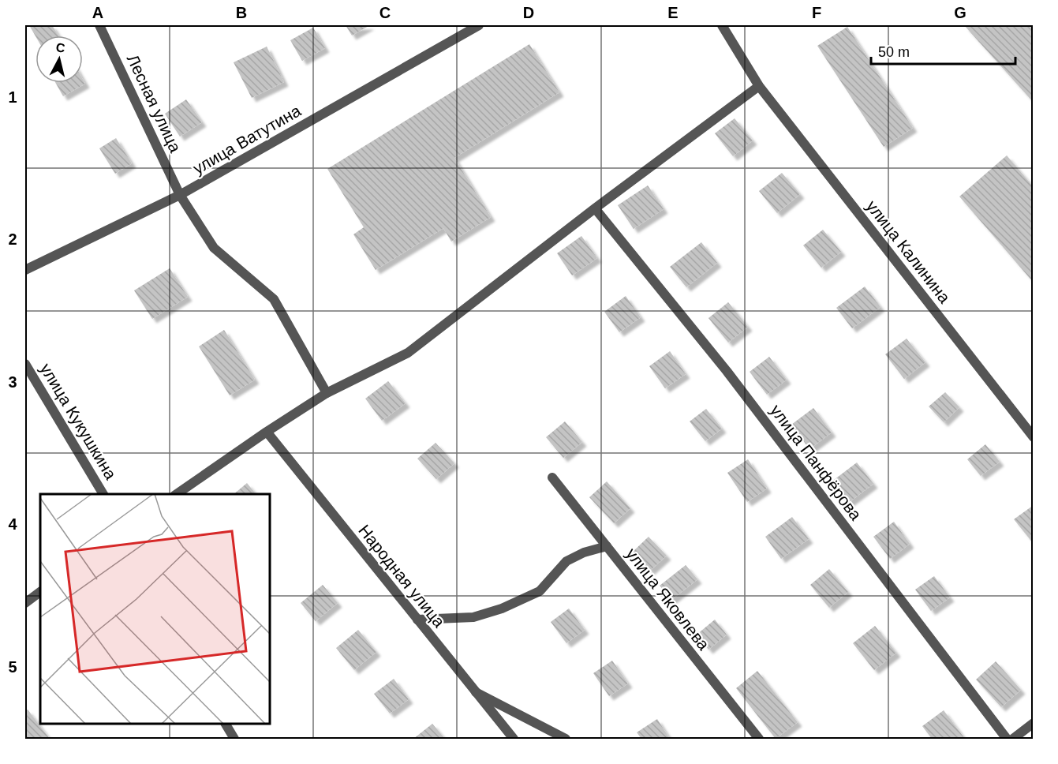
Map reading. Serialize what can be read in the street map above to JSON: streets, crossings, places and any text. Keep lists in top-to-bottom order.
{
  "streets": {
    "street": [
      "Лесная улица",
      "улица Ватутина",
      "улица Калинина",
      "улица Кукушкина",
      "улица Панфёрова",
      "Народная улица",
      "улица Яковлева"
    ]
  },
  "crossings": [
    ["Лесная улица", "улица Ватутина"]
  ],
  "scale_bar": "50 m",
  "north": "top",
  "grid": {
    "columns": [
      "A",
      "B",
      "C",
      "D",
      "E",
      "F",
      "G"
    ],
    "rows": [
      "1",
      "2",
      "3",
      "4",
      "5"
    ]
  }
}
